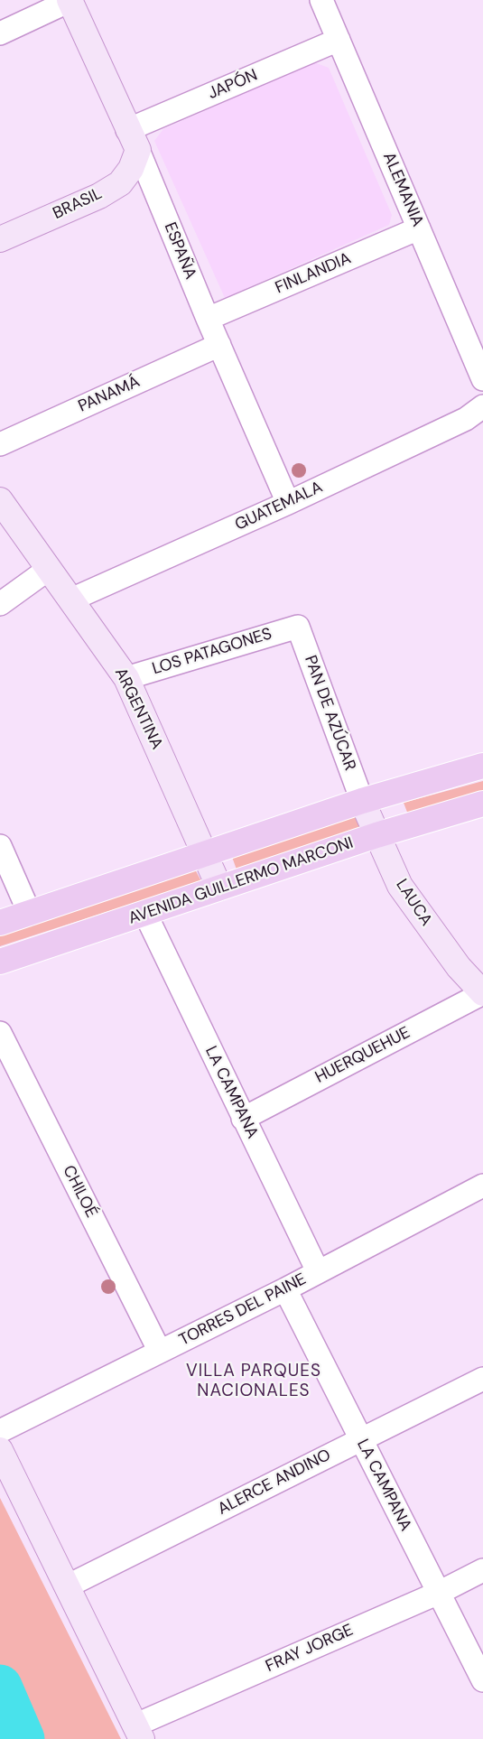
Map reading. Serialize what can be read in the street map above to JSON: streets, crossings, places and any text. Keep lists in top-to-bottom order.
{
  "streets": {
    "main road": ["AVENIDA GUILLERMO MARCONI"],
    "street": [
      "JAPÓN",
      "ALEMANIA",
      "BRASIL",
      "ESPAÑA",
      "FINLANDIA",
      "PANAMÁ",
      "GUATEMALA",
      "LOS PATAGONES",
      "ARGENTINA",
      "PAN DE AZÚCAR",
      "LAUCA",
      "HUERQUEHUE",
      "LA CAMPANA",
      "CHILOÉ",
      "TORRES DEL PAINE",
      "ALERCE ANDINO",
      "FRAY JORGE"
    ]
  },
  "crossings": [
    ["JAPÓN", "ALEMANIA"],
    ["JAPÓN", "BRASIL"],
    ["JAPÓN", "ESPAÑA"],
    ["ALEMANIA", "FINLANDIA"],
    ["BRASIL", "ESPAÑA"],
    ["ESPAÑA", "FINLANDIA"],
    ["ESPAÑA", "PANAMÁ"],
    ["ESPAÑA", "GUATEMALA"],
    ["GUATEMALA", "ARGENTINA"],
    ["LOS PATAGONES", "ARGENTINA"],
    ["LOS PATAGONES", "PAN DE AZÚCAR"],
    ["ARGENTINA", "AVENIDA GUILLERMO MARCONI"],
    ["PAN DE AZÚCAR", "LAUCA"],
    ["AVENIDA GUILLERMO MARCONI", "LAUCA"],
    ["AVENIDA GUILLERMO MARCONI", "LA CAMPANA"],
    ["LAUCA", "HUERQUEHUE"],
    ["HUERQUEHUE", "LA CAMPANA"],
    ["LA CAMPANA", "TORRES DEL PAINE"],
    ["LA CAMPANA", "ALERCE ANDINO"],
    ["LA CAMPANA", "FRAY JORGE"],
    ["CHILOÉ", "TORRES DEL PAINE"]
  ],
  "districts": ["VILLA PARQUES NACIONALES"]
}
